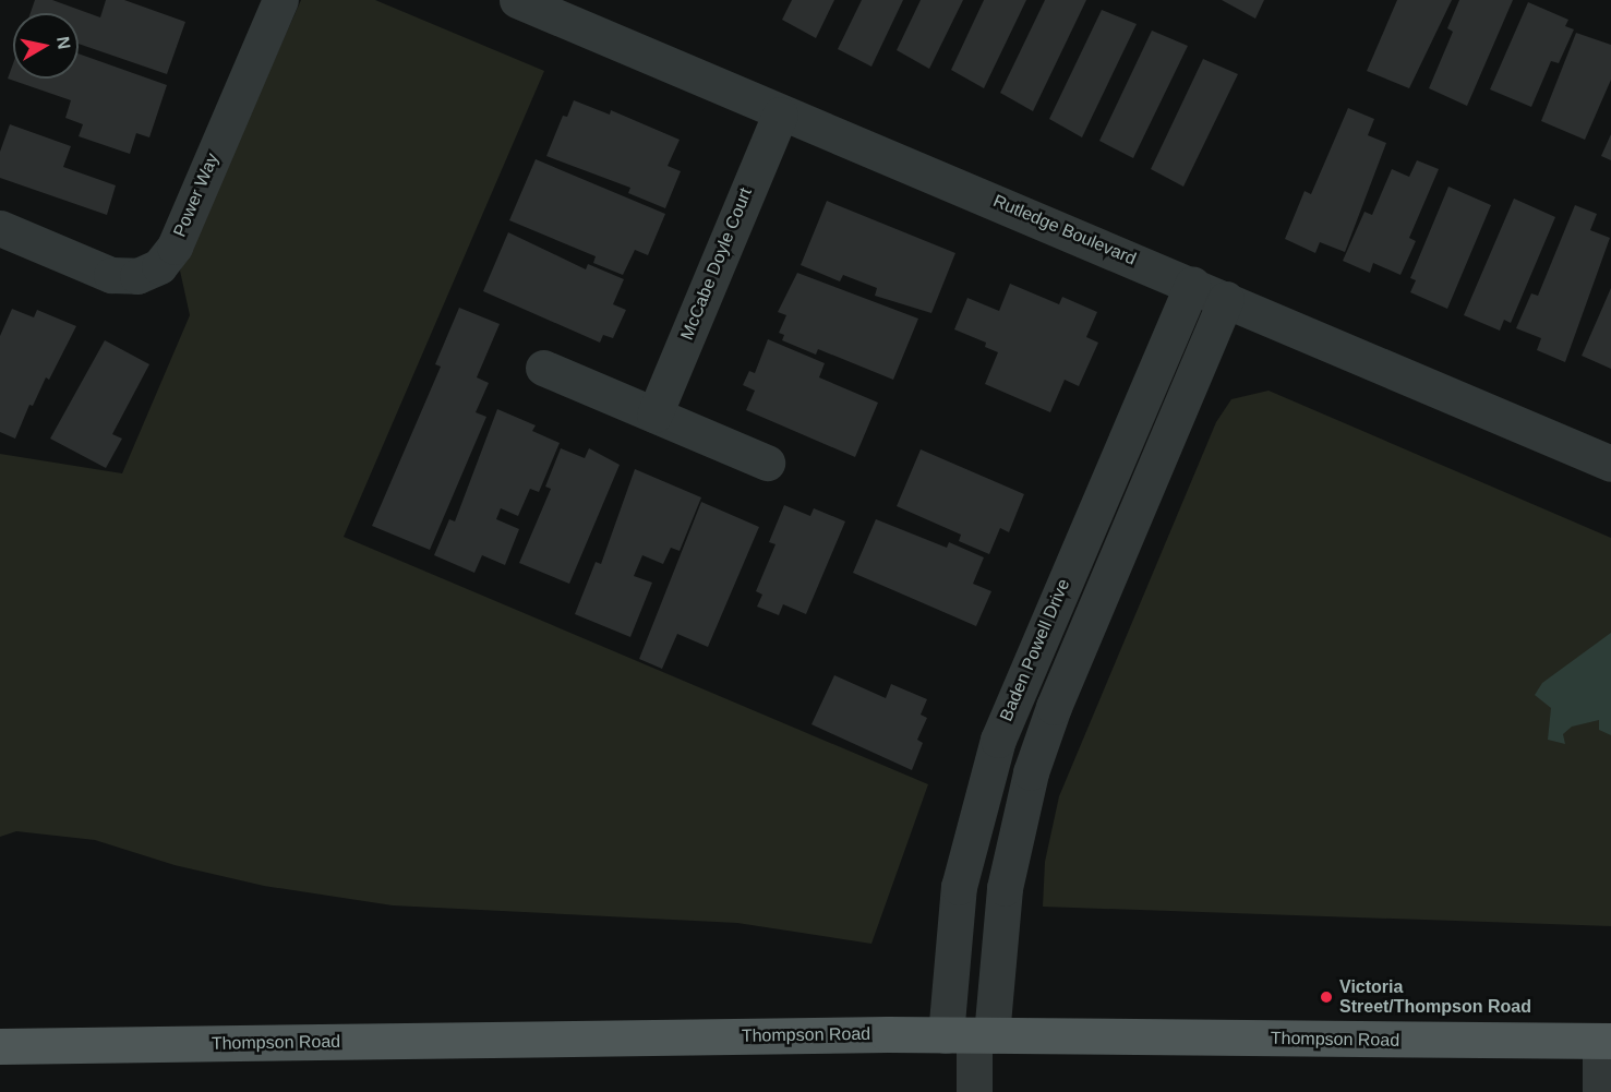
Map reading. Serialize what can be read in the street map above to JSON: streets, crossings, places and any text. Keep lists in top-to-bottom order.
{
  "streets": {
    "main road": ["Thompson Road"],
    "street": [
      "Power Way",
      "Rutledge Boulevard",
      "McCabe Doyle Court",
      "Baden Powell Drive"
    ]
  },
  "crossings": [
    ["Rutledge Boulevard", "McCabe Doyle Court"],
    ["Rutledge Boulevard", "Baden Powell Drive"],
    ["Baden Powell Drive", "Thompson Road"]
  ],
  "places": ["Victoria Street/Thompson Road"],
  "north": "right"
}
